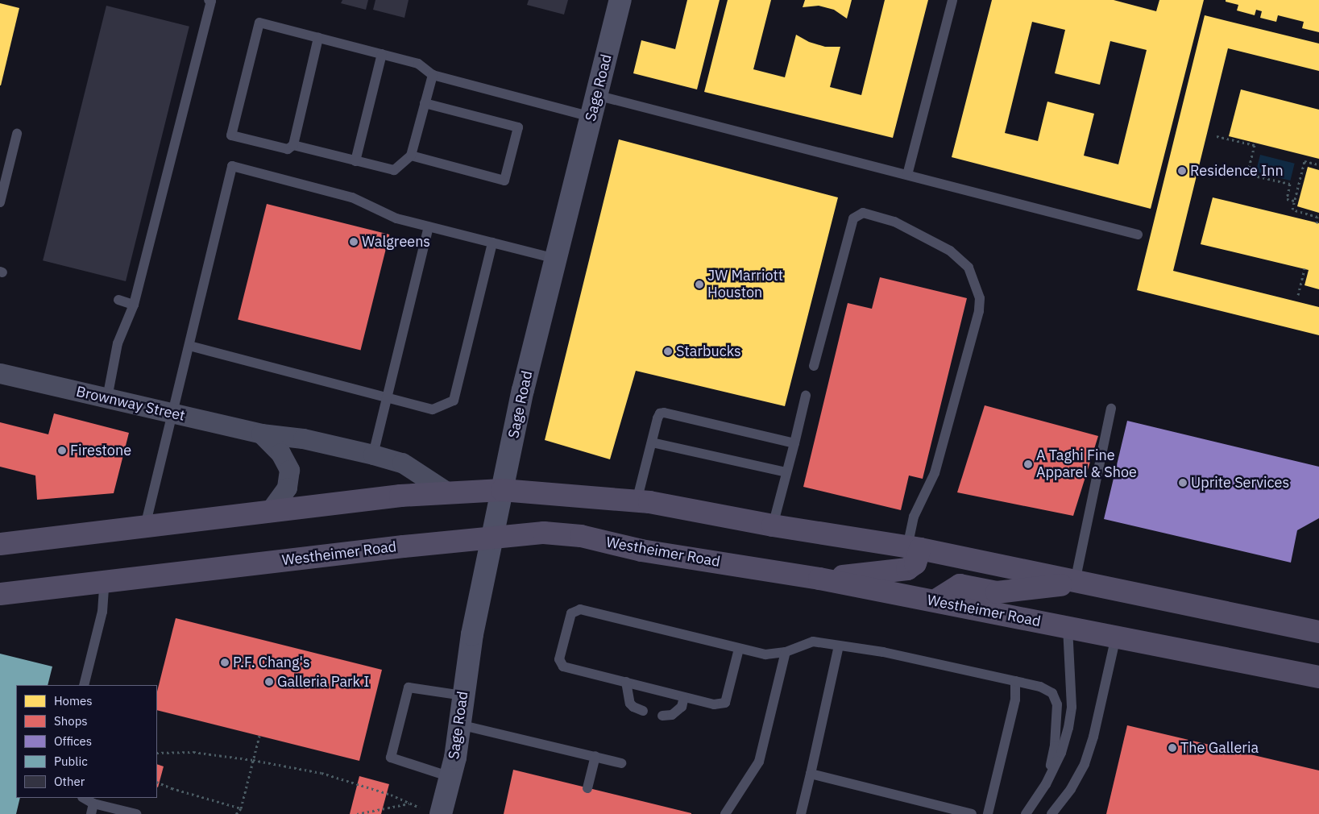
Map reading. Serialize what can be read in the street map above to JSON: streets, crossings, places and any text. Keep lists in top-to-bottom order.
{
  "streets": {
    "main road": ["Sage Road", "Westheimer Road"],
    "street": ["Brownway Street"]
  },
  "crossings": [
    ["Sage Road", "Westheimer Road"]
  ],
  "places": [
    "Residence Inn",
    "Walgreens",
    "JW Marriott Houston",
    "Starbucks",
    "Firestone",
    "A Taghi Fine Apparel & Shoe",
    "Uprite Services",
    "P.F. Chang's",
    "Galleria Park I",
    "The Galleria"
  ],
  "legend": [
    "Homes",
    "Shops",
    "Offices",
    "Public",
    "Other"
  ]
}
